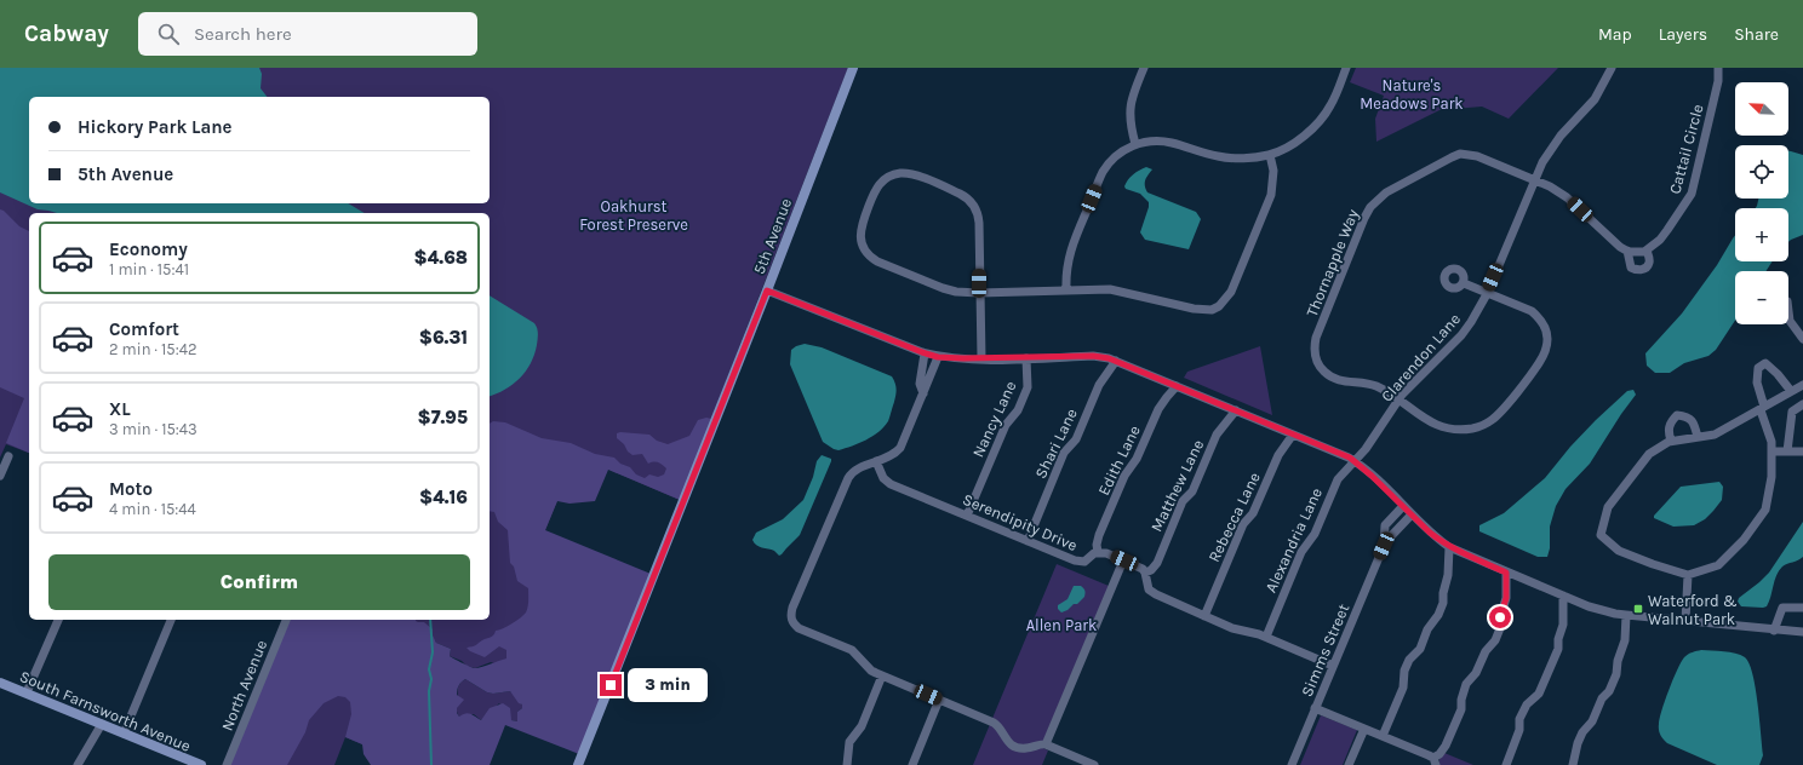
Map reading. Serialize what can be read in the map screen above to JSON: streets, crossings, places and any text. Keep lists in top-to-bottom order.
{
  "streets": {
    "street": [
      "Cattail Circle",
      "5th Avenue",
      "Thornapple Way",
      "Clarendon Lane",
      "Nancy Lane",
      "Shari Lane",
      "Edith Lane",
      "Matthew Lane",
      "Rebecca Lane",
      "Serendipity Drive",
      "Alexandria Lane",
      "Simms Street",
      "North Avenue",
      "South Farnsworth Avenue"
    ]
  },
  "crossings": [
    ["Cattail Circle", "Thornapple Way"],
    ["Cattail Circle", "Clarendon Lane"],
    ["Thornapple Way", "Clarendon Lane"],
    ["Clarendon Lane", "Alexandria Lane"],
    ["Nancy Lane", "Serendipity Drive"],
    ["Shari Lane", "Serendipity Drive"],
    ["Edith Lane", "Serendipity Drive"],
    ["Matthew Lane", "Serendipity Drive"]
  ],
  "parks": ["Nature's Meadows Park", "Oakhurst Forest Preserve", "Allen Park"],
  "places": {
    "transit": ["Waterford & Walnut Park"]
  },
  "north": "top left",
  "page": {
    "header": "Cabway",
    "search": "Search here",
    "nav": ["Map", "Layers", "Share"],
    "map_buttons": ["+", "−"],
    "banner": ["Hickory Park Lane", "5th Avenue"],
    "list": [
      {
        "name": "Economy",
        "note": "1 min · 15:41",
        "value": "$4.68"
      },
      {
        "name": "Comfort",
        "note": "2 min · 15:42",
        "value": "$6.31"
      },
      {
        "name": "XL",
        "note": "3 min · 15:43",
        "value": "$7.95"
      },
      {
        "name": "Moto",
        "note": "4 min · 15:44",
        "value": "$4.16"
      }
    ],
    "buttons": "Confirm",
    "bubble": "3 min"
  }
}
